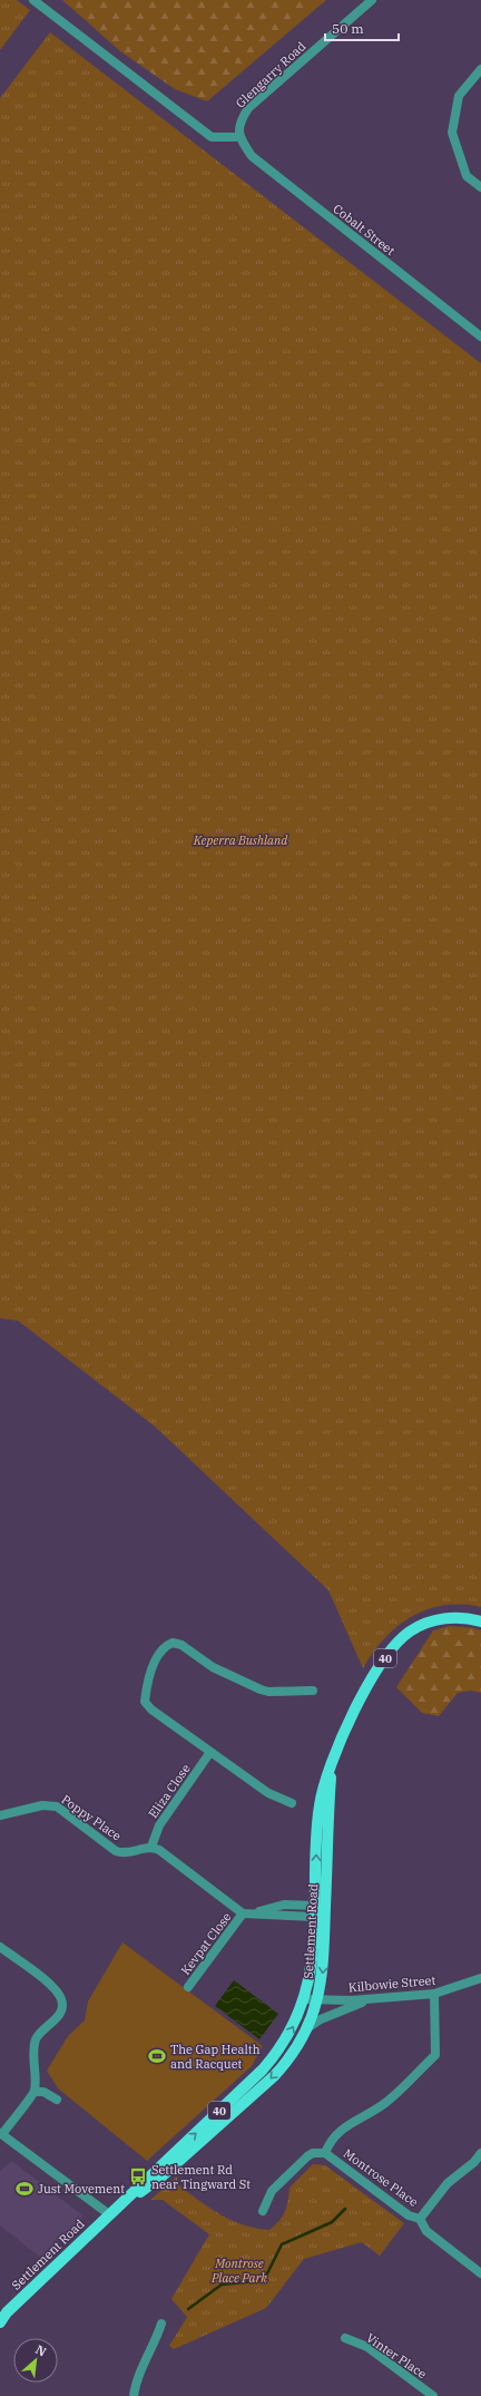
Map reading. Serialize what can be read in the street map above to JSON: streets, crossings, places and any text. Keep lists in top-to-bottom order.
{
  "streets": {
    "main road": ["40", "Settlement Road"],
    "street": [
      "Glengarry Road",
      "Cobalt Street",
      "Eliza Close",
      "Poppy Place",
      "Kevpat Close",
      "Kilbowie Street",
      "Montrose Place",
      "Vinter Place"
    ]
  },
  "crossings": [
    ["Glengarry Road", "Cobalt Street"],
    ["Eliza Close", "Poppy Place"],
    ["Settlement Road", "Kilbowie Street"]
  ],
  "parks": ["Keperra Bushland", "Montrose Place Park"],
  "places": {
    "sports": ["The Gap Health and Racquet", "Just Movement"],
    "bus stop": ["Settlement Rd near Tingward St"]
  },
  "scale_bar": "50 m",
  "north": "top right"
}
